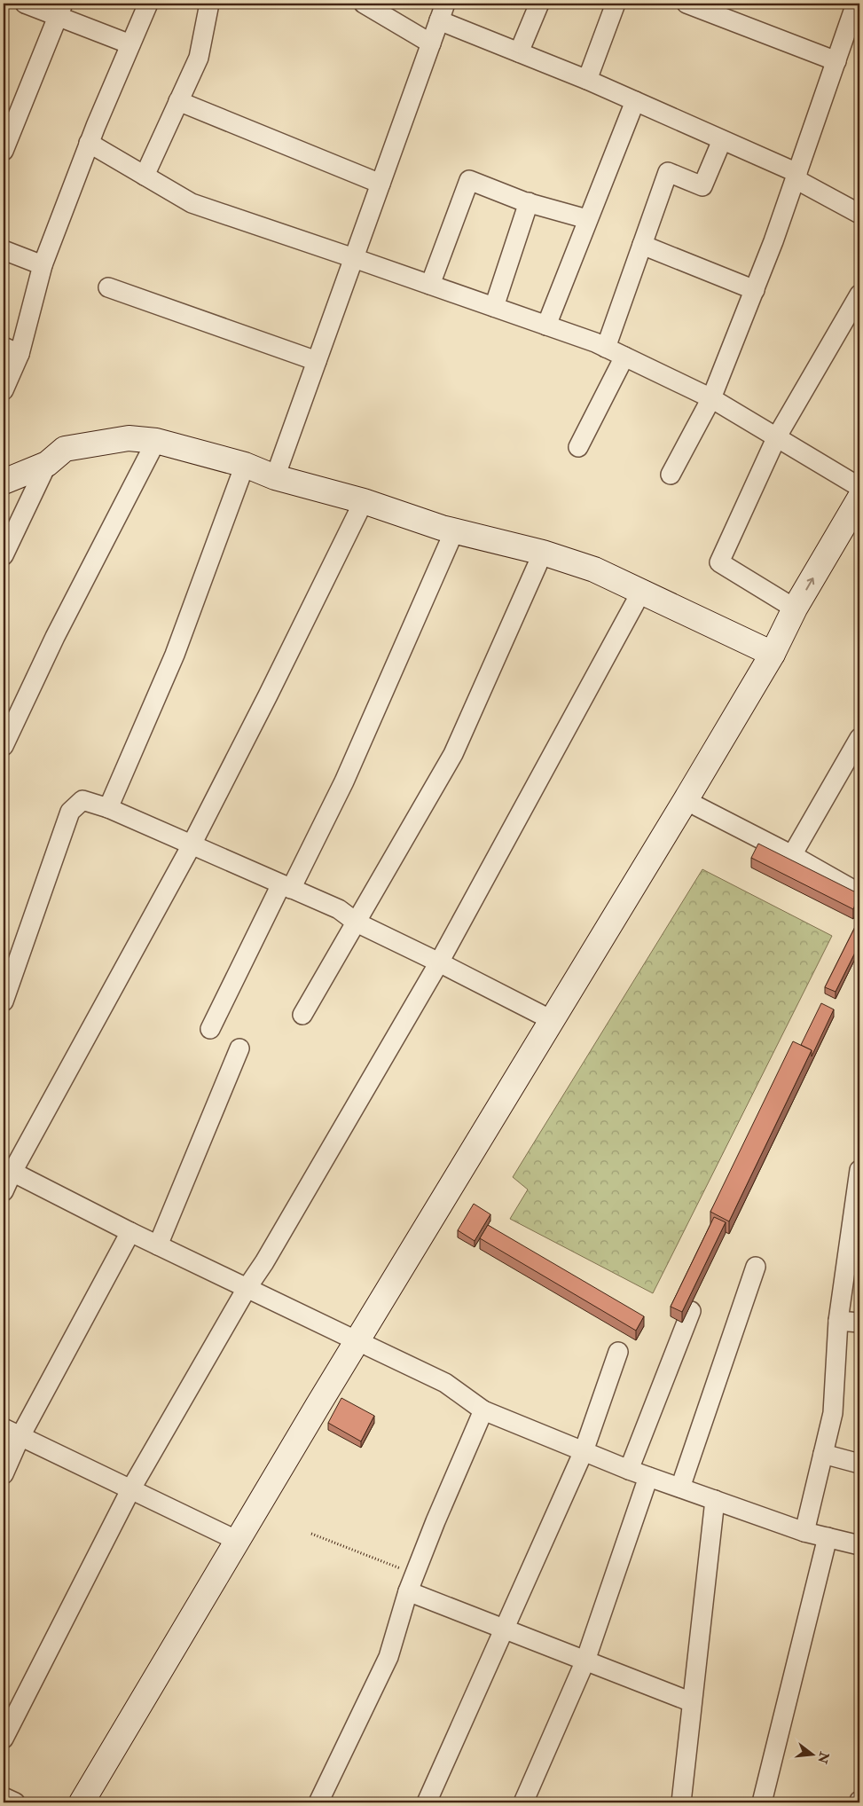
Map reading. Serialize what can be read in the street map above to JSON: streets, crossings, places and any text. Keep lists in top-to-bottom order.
{
  "north": "right"
}
